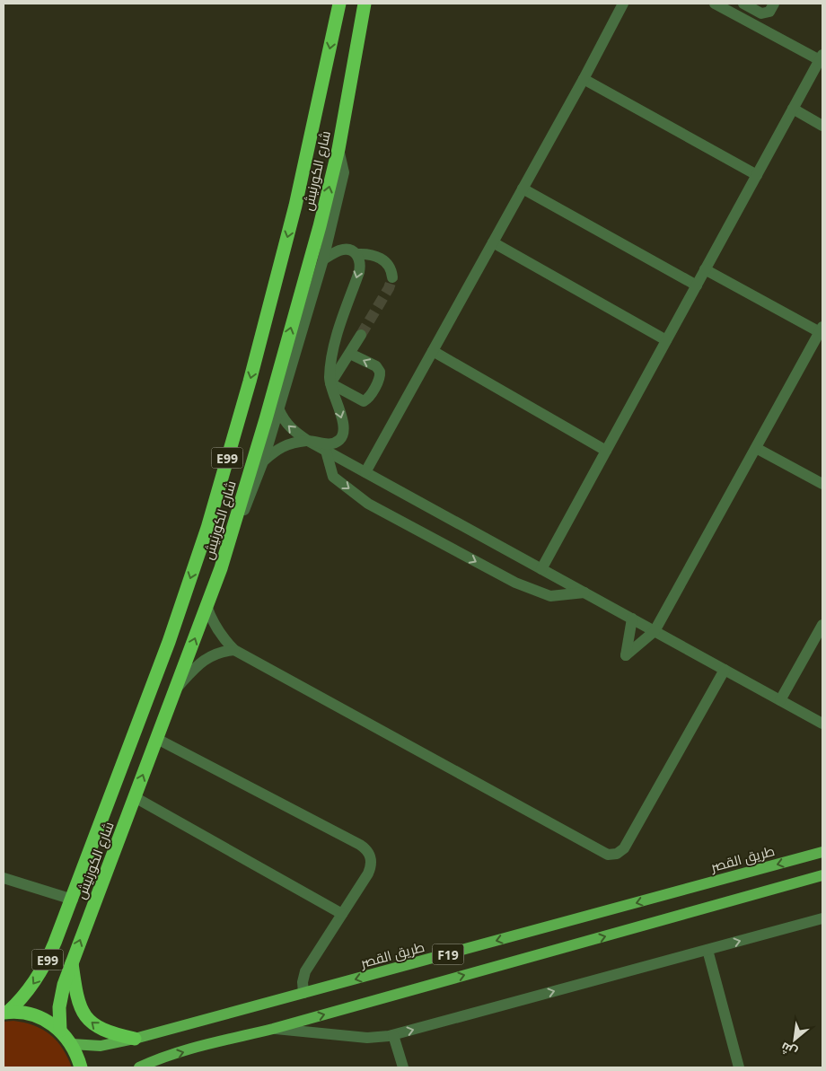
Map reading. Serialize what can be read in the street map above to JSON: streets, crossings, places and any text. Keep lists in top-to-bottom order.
{
  "streets": {
    "highway": ["شارع الكورنيش", "E99"],
    "main road": ["طريق القصر", "F19"]
  },
  "north": "bottom left"
}
